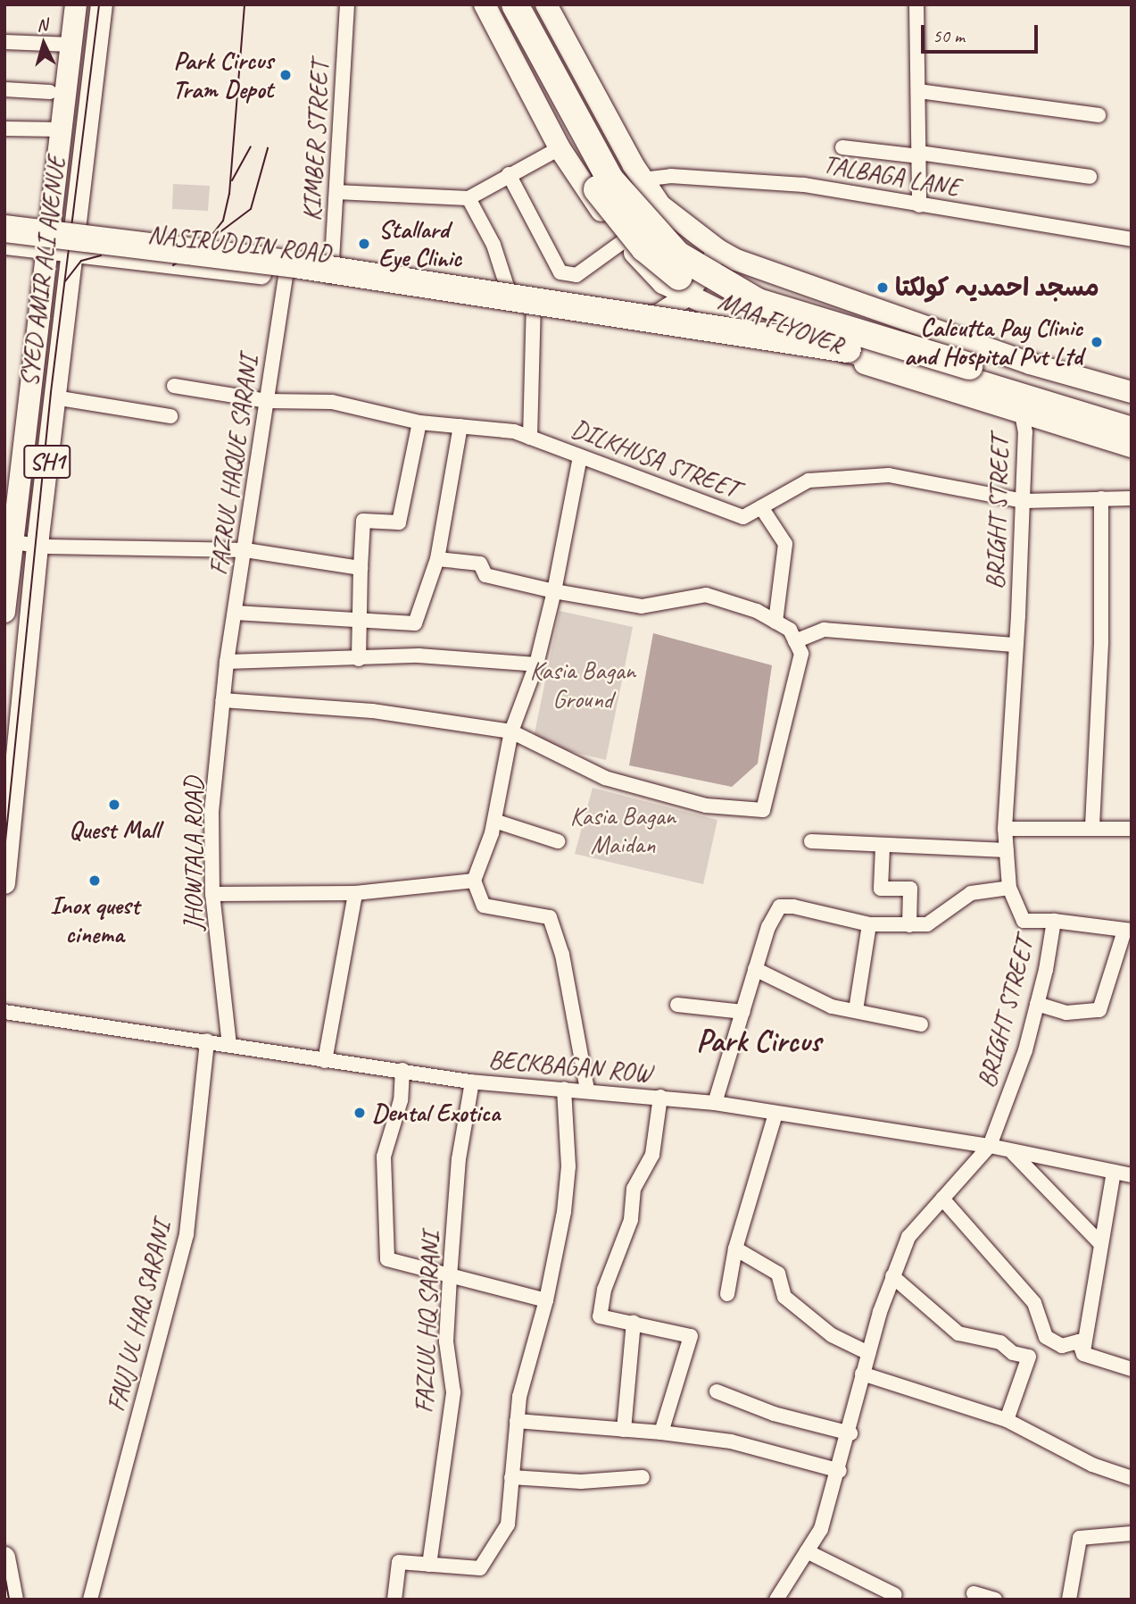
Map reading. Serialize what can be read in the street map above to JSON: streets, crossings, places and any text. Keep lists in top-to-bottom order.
{
  "streets": {
    "highway": ["MAA FLYOVER"],
    "main road": ["NASIRUDDIN ROAD", "SYED AMIR ALI AVENUE", "SH1"],
    "street": [
      "KIMBER STREET",
      "TALBAGA LANE",
      "DILKHUSA STREET",
      "FAZRUL HAQUE SARANI",
      "BRIGHT STREET",
      "JHOWTALA ROAD",
      "BECKBAGAN ROW",
      "FAUJ UL HAQ SARANI",
      "FAZLUL HQ SARANI"
    ]
  },
  "crossings": [
    ["KIMBER STREET", "NASIRUDDIN ROAD"],
    ["TALBAGA LANE", "MAA FLYOVER"],
    ["NASIRUDDIN ROAD", "SYED AMIR ALI AVENUE"],
    ["NASIRUDDIN ROAD", "MAA FLYOVER"],
    ["NASIRUDDIN ROAD", "FAZRUL HAQUE SARANI"],
    ["DILKHUSA STREET", "FAZRUL HAQUE SARANI"],
    ["DILKHUSA STREET", "BRIGHT STREET"],
    ["FAZRUL HAQUE SARANI", "JHOWTALA ROAD"],
    ["BRIGHT STREET", "BECKBAGAN ROW"],
    ["JHOWTALA ROAD", "BECKBAGAN ROW"],
    ["BECKBAGAN ROW", "FAUJ UL HAQ SARANI"],
    ["BECKBAGAN ROW", "FAZLUL HQ SARANI"]
  ],
  "districts": ["Park Circus"],
  "parks": ["Kasia Bagan Ground", "Kasia Bagan Maidan"],
  "places": [
    "Park Circus Tram Depot",
    "Stallard Eye Clinic",
    "مسجد احمدیہ کولکتا",
    "Calcutta Pay Clinic and Hospital Pvt Ltd",
    "Quest Mall",
    "Inox quest cinema",
    "Dental Exotica"
  ],
  "scale_bar": "50 m",
  "north": "top"
}
